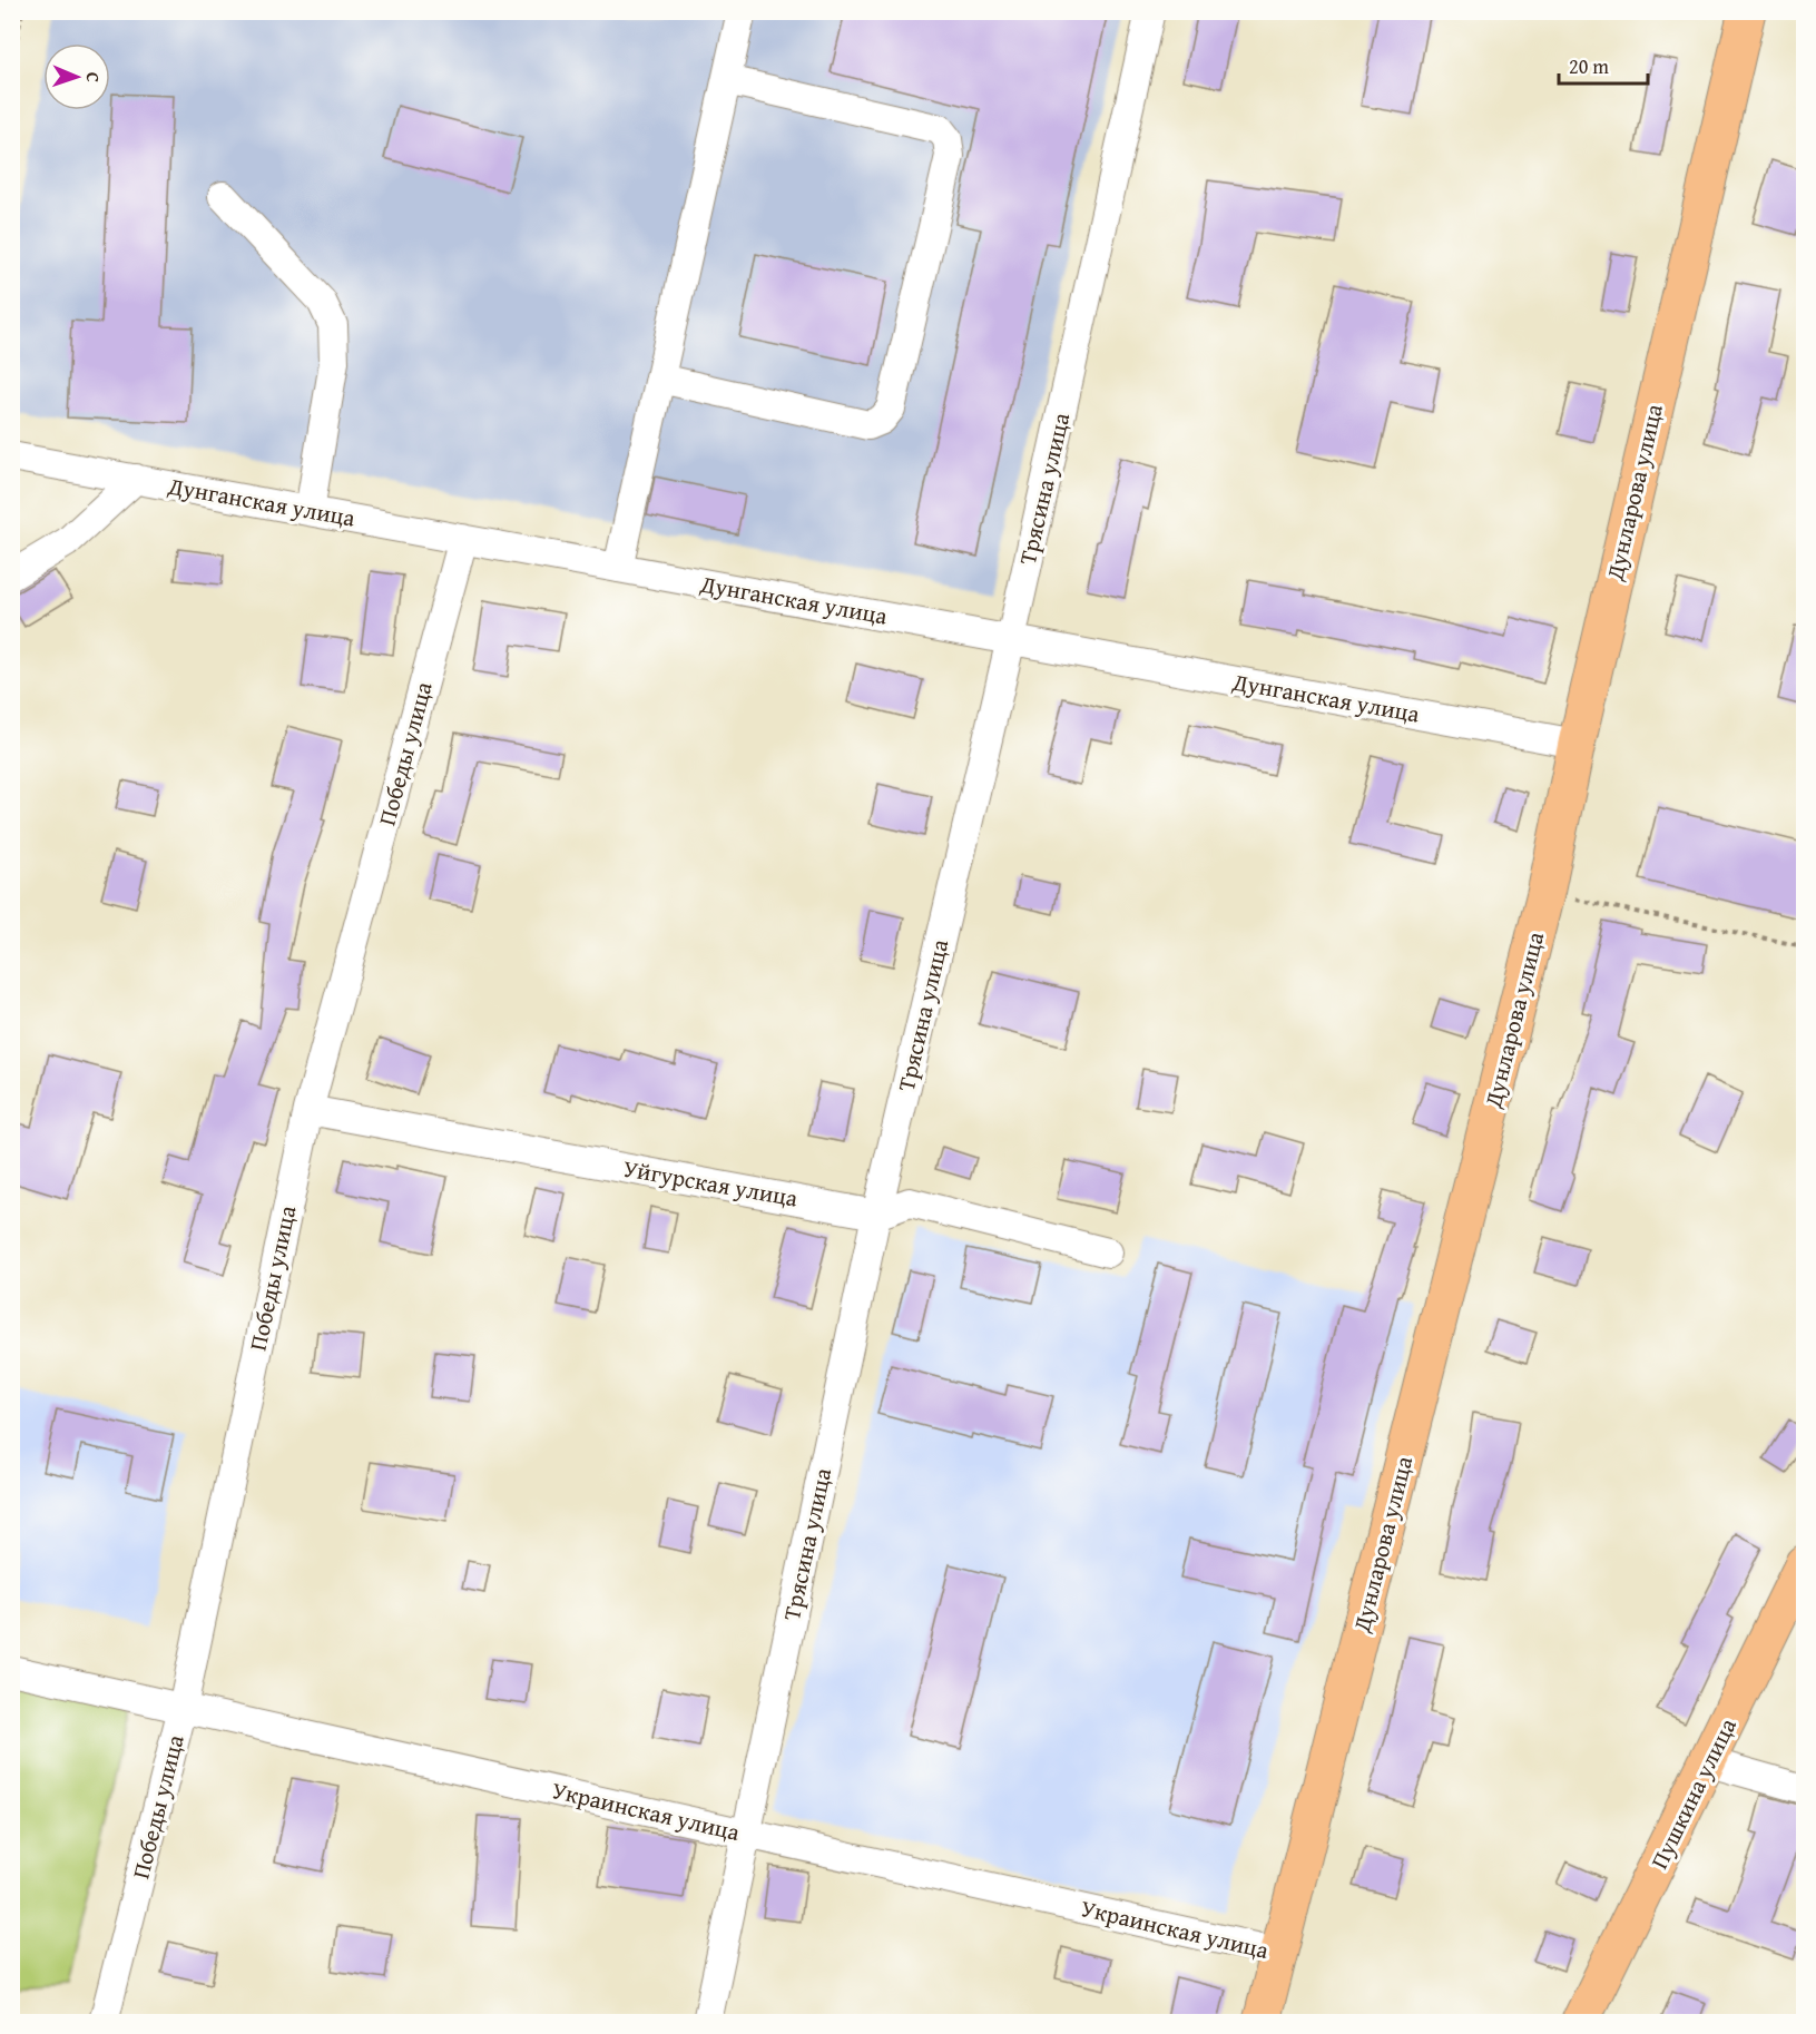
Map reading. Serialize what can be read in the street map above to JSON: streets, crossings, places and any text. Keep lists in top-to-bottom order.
{
  "streets": {
    "main road": ["Дунларова улица", "Пушкина улица"],
    "street": [
      "Трясина улица",
      "Дунганская улица",
      "Победы улица",
      "Уйгурская улица",
      "Украинская улица"
    ]
  },
  "crossings": [
    ["Трясина улица", "Дунганская улица"],
    ["Трясина улица", "Уйгурская улица"],
    ["Трясина улица", "Украинская улица"],
    ["Дунларова улица", "Дунганская улица"],
    ["Дунларова улица", "Украинская улица"],
    ["Дунганская улица", "Победы улица"],
    ["Победы улица", "Уйгурская улица"],
    ["Победы улица", "Украинская улица"]
  ],
  "scale_bar": "20 m",
  "north": "right"
}
